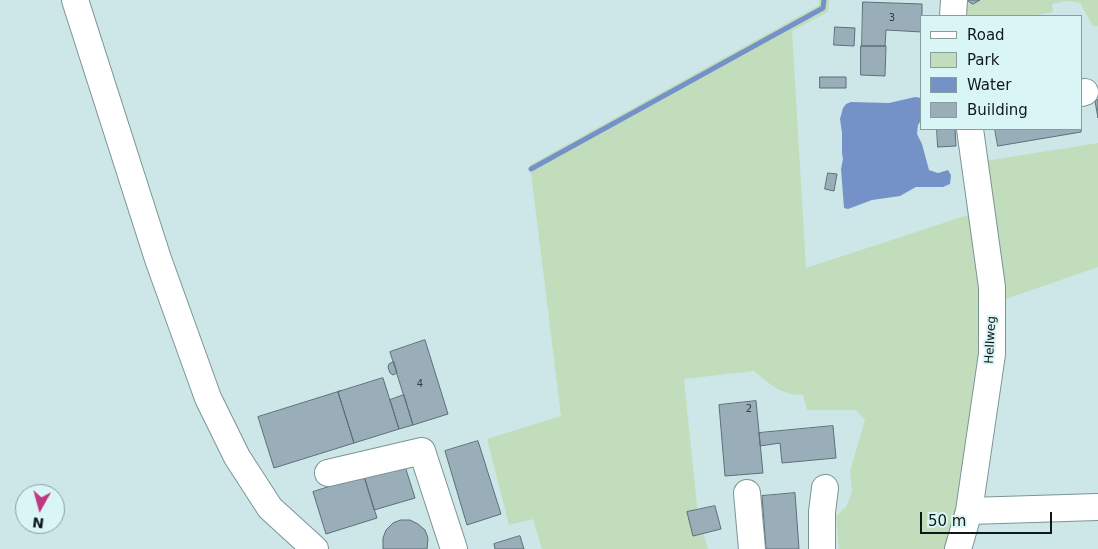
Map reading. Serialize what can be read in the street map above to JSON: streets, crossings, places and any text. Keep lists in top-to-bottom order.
{
  "streets": {
    "street": ["Hellweg"]
  },
  "house_numbers": ["3", "4", "2"],
  "legend": [
    "Road",
    "Park",
    "Water",
    "Building"
  ],
  "scale_bar": "50 m",
  "north": "bottom"
}
